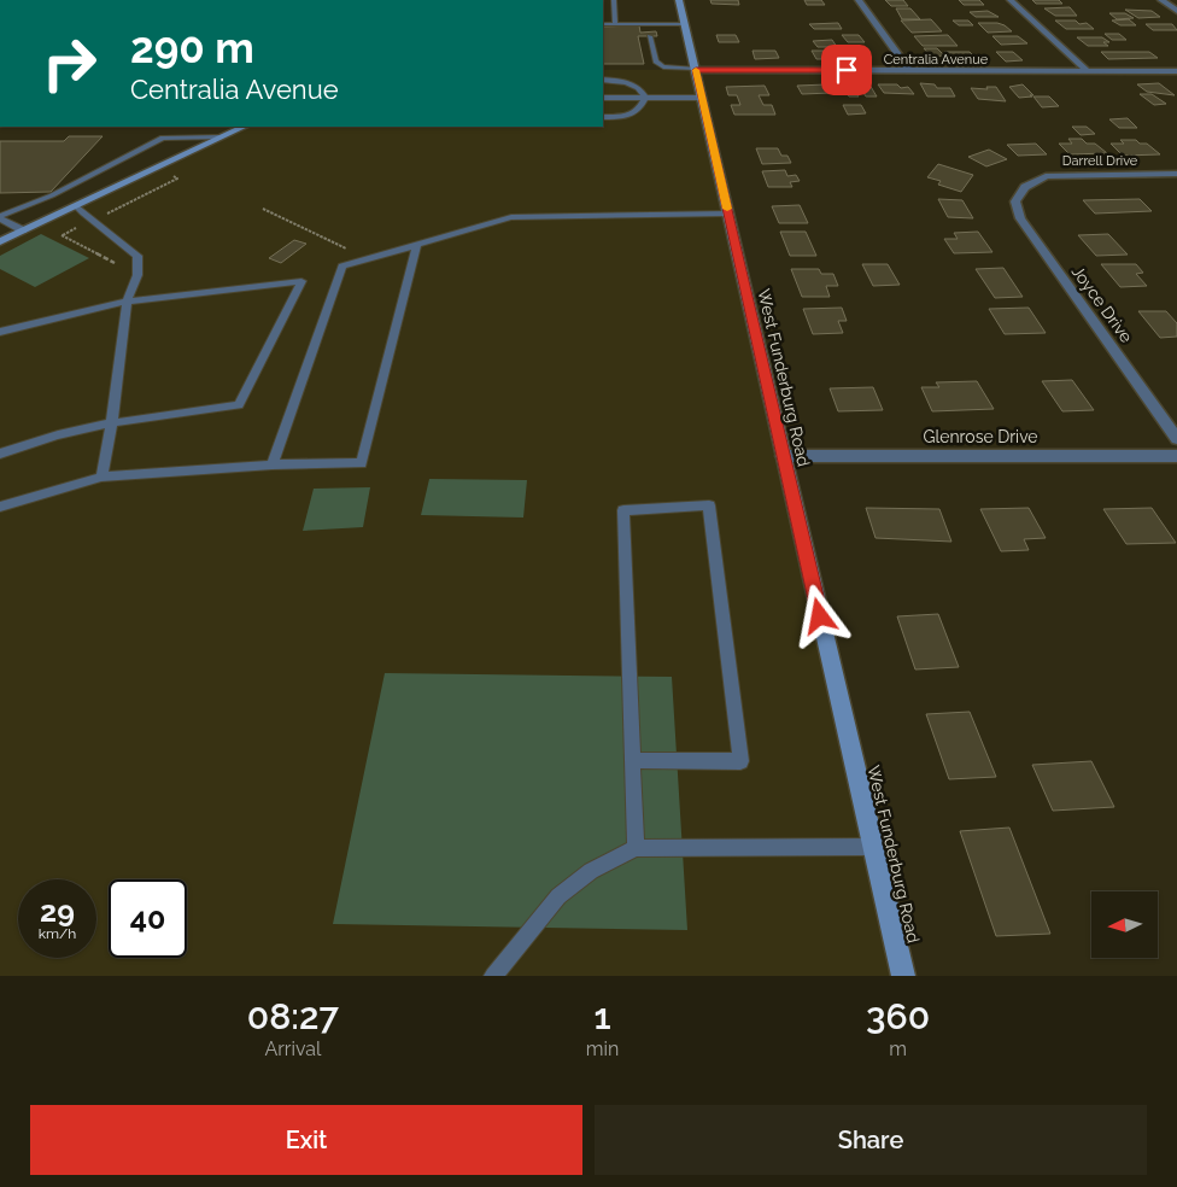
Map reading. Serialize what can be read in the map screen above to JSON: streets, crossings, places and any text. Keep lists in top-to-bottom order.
{
  "streets": {
    "street": [
      "Centralia Avenue",
      "Darrell Drive",
      "Joyce Drive",
      "West Funderburg Road",
      "Glenrose Drive"
    ]
  },
  "crossings": [
    ["Centralia Avenue", "West Funderburg Road"],
    ["Darrell Drive", "Joyce Drive"],
    ["West Funderburg Road", "Glenrose Drive"]
  ],
  "north": "left",
  "page": {
    "turn": ["290 m", "Centralia Avenue"],
    "speed": "29 km/h",
    "limit": "40",
    "eta": [
      "08:27",
      "Arrival",
      "1",
      "min",
      "360",
      "m"
    ],
    "buttons": ["Exit", "Share"]
  }
}
